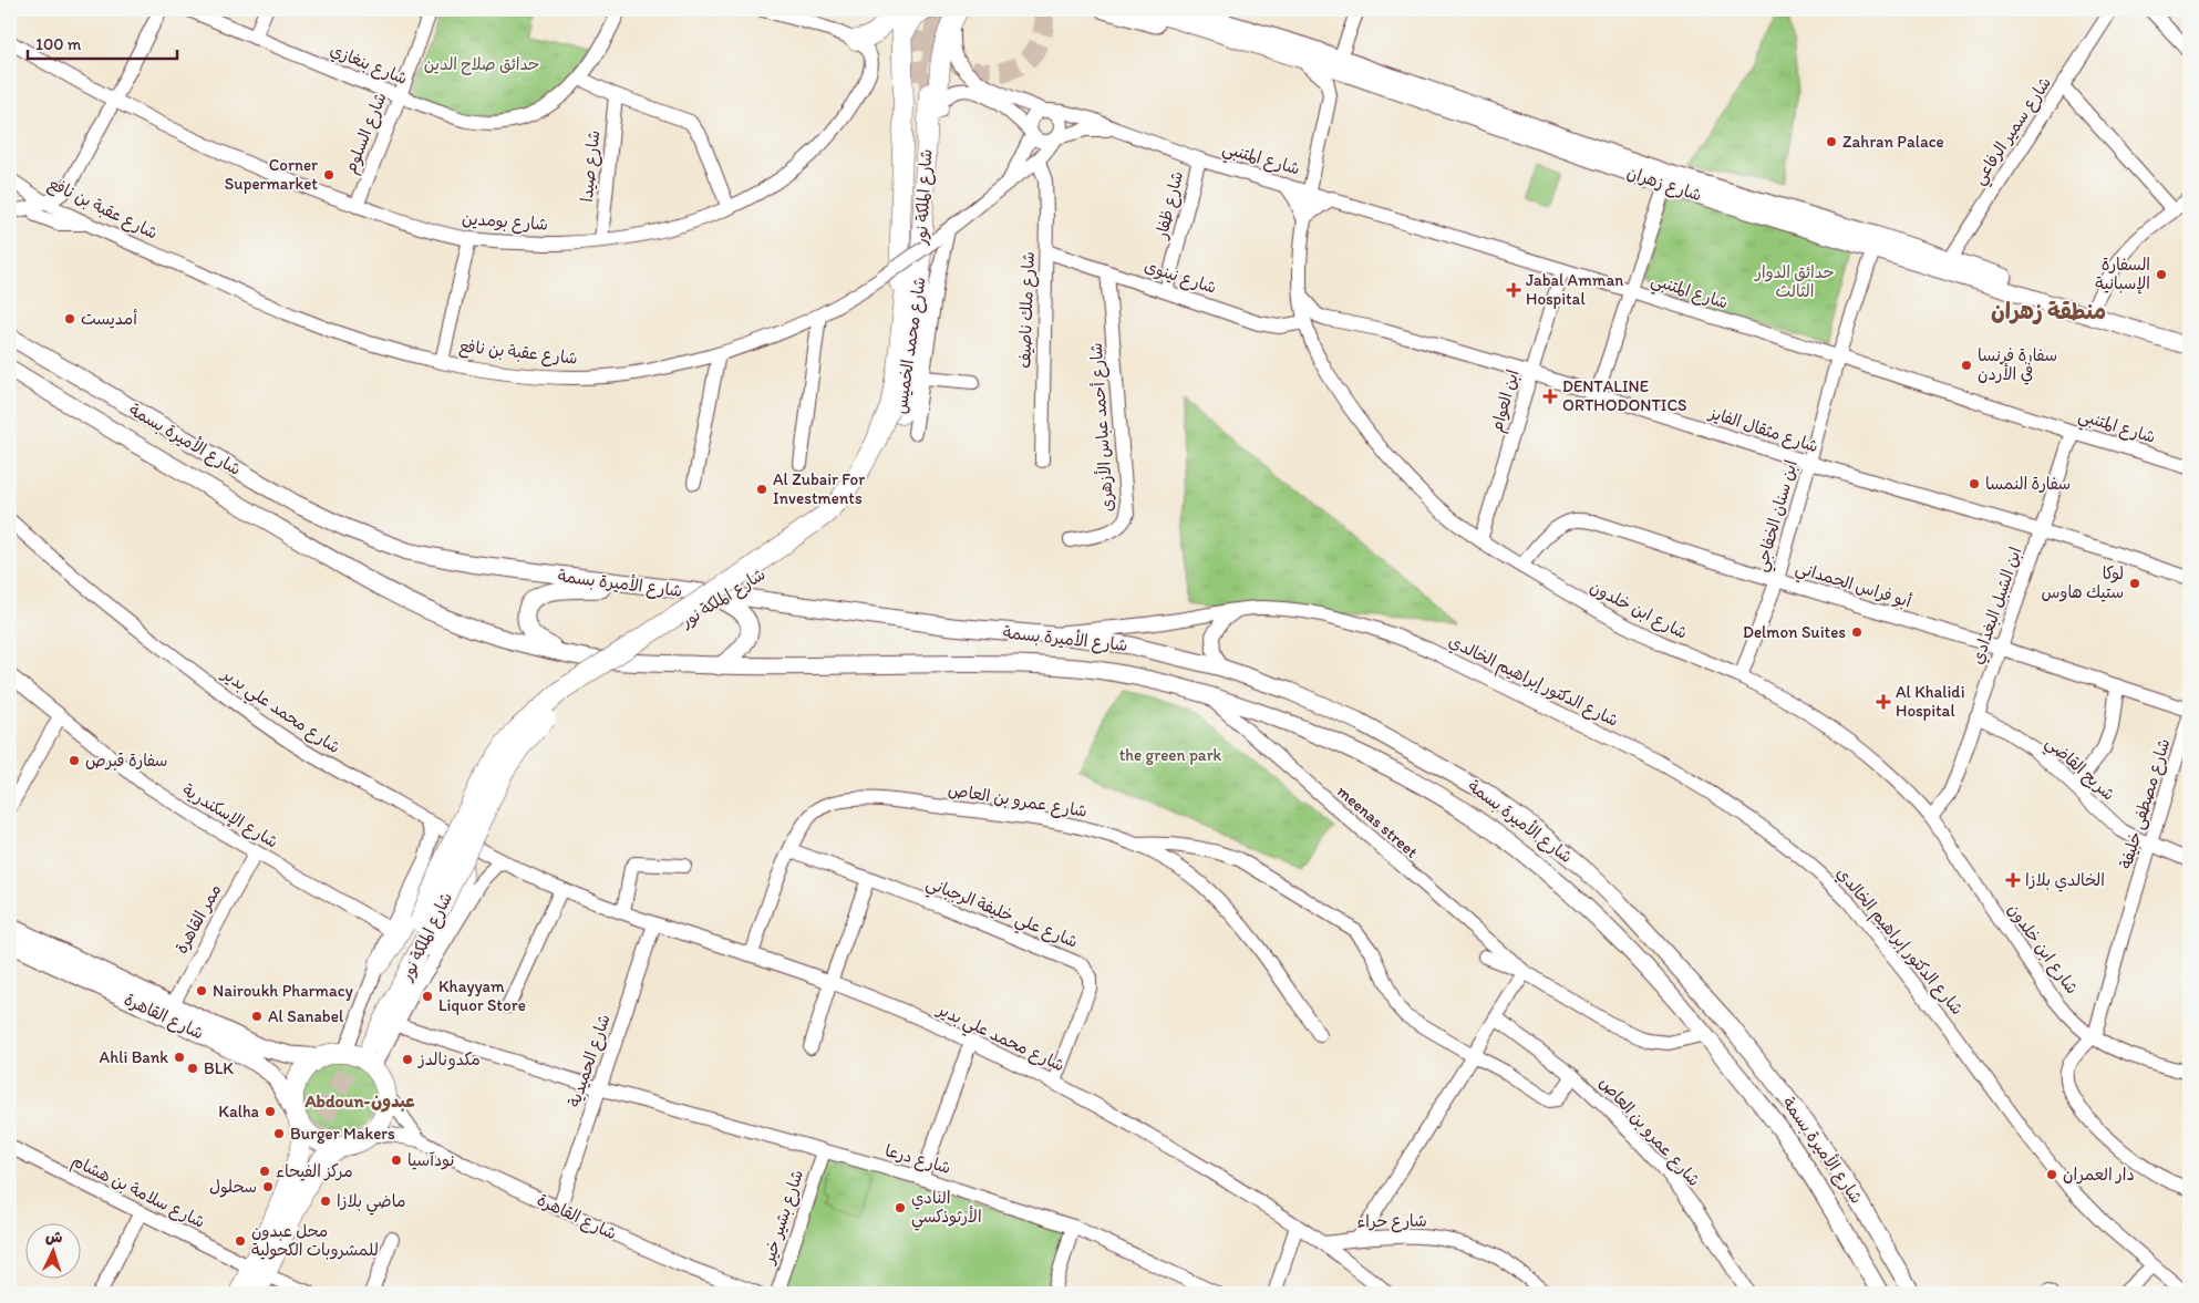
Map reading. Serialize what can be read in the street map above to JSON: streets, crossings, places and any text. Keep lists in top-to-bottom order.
{
  "streets": {
    "highway": ["شارع الملكة نور"],
    "main road": ["شارع زهران", "شارع الأميرة بسمة", "شارع القاهرة"],
    "street": [
      "شارع بنغازي",
      "شارع سمير الرفاعي",
      "شارع السلوم",
      "شارع المتنبي",
      "شارع صيدا",
      "شارع ظفار",
      "شارع عقبة بن نافع",
      "شارع بومدين",
      "شارع نينوى",
      "شارع ملك ناصيف",
      "شارع محمد الخميس",
      "ابن العوام",
      "شارع أحمد عباس الأزهرى",
      "شارع مثقال الفايز",
      "ابن سنان الخفاجي",
      "أبو فراس الحمداني",
      "ابن الشبل البغدادي",
      "شارع ابن خلدون",
      "شارع الدكتور إبراهيم الخالدي",
      "شارع محمد علي بدير",
      "شريح القاضي",
      "شارع عمرو بن العاص",
      "شارع مصطفى خليفة",
      "شارع الإسكندرية",
      "meenas street",
      "شارع علي خليفة الرجباني",
      "ممر القاهرة",
      "شارع الحميدية",
      "شارع درعا",
      "شارع سلامة بن هشام",
      "شارع بشير خير",
      "شارع حراء"
    ]
  },
  "crossings": [
    ["شارع بنغازي", "شارع السلوم"],
    ["شارع سمير الرفاعي", "شارع زهران"],
    ["شارع السلوم", "شارع بومدين"],
    ["شارع المتنبي", "شارع ظفار"],
    ["شارع المتنبي", "شارع عقبة بن نافع"],
    ["شارع المتنبي", "ابن العوام"],
    ["شارع المتنبي", "ابن سنان الخفاجي"],
    ["شارع المتنبي", "ابن الشبل البغدادي"],
    ["شارع المتنبي", "شارع ابن خلدون"],
    ["شارع صيدا", "شارع بومدين"],
    ["شارع زهران", "ابن سنان الخفاجي"],
    ["شارع زهران", "شارع ابن خلدون"],
    ["شارع الملكة نور", "شارع الأميرة بسمة"],
    ["شارع الملكة نور", "شارع محمد علي بدير"],
    ["شارع الملكة نور", "شارع الإسكندرية"],
    ["شارع الملكة نور", "شارع القاهرة"],
    ["شارع الملكة نور", "شارع درعا"],
    ["شارع ظفار", "شارع نينوى"],
    ["شارع عقبة بن نافع", "شارع ملك ناصيف"],
    ["شارع عقبة بن نافع", "شارع محمد الخميس"],
    ["شارع نينوى", "شارع ملك ناصيف"],
    ["شارع نينوى", "شارع أحمد عباس الأزهرى"],
    ["شارع نينوى", "شارع ابن خلدون"],
    ["ابن العوام", "شارع مثقال الفايز"],
    ["ابن العوام", "شارع ابن خلدون"],
    ["شارع مثقال الفايز", "ابن سنان الخفاجي"],
    ["شارع مثقال الفايز", "ابن الشبل البغدادي"],
    ["شارع مثقال الفايز", "شارع ابن خلدون"],
    ["شارع الأميرة بسمة", "شارع الدكتور إبراهيم الخالدي"],
    ["شارع الأميرة بسمة", "meenas street"],
    ["ابن سنان الخفاجي", "أبو فراس الحمداني"],
    ["ابن سنان الخفاجي", "شارع ابن خلدون"],
    ["أبو فراس الحمداني", "ابن الشبل البغدادي"],
    ["أبو فراس الحمداني", "شارع ابن خلدون"],
    ["ابن الشبل البغدادي", "شارع ابن خلدون"],
    ["ابن الشبل البغدادي", "شريح القاضي"],
    ["شارع ابن خلدون", "شارع مصطفى خليفة"],
    ["شارع محمد علي بدير", "شارع عمرو بن العاص"],
    ["شارع محمد علي بدير", "شارع علي خليفة الرجباني"],
    ["شارع محمد علي بدير", "شارع الحميدية"],
    ["شارع محمد علي بدير", "شارع حراء"],
    ["شريح القاضي", "شارع مصطفى خليفة"],
    ["شارع عمرو بن العاص", "شارع علي خليفة الرجباني"],
    ["شارع الإسكندرية", "ممر القاهرة"],
    ["ممر القاهرة", "شارع القاهرة"],
    ["شارع القاهرة", "شارع الحميدية"],
    ["شارع الحميدية", "شارع درعا"],
    ["شارع درعا", "شارع بشير خير"]
  ],
  "districts": ["منطقة زهران", "Abdoun-عبدون"],
  "parks": ["حدائق صلاح الدين", "حدائق الدوار الثالث", "the green park"],
  "places": {
    "other": [
      "Zahran Palace",
      "Corner Supermarket",
      "السفارة الإسبانية",
      "أمديست",
      "سفارة فرنسا في الأردن",
      "سفارة النمسا",
      "Al Zubair For Investments",
      "لوكا ستيك هاوس",
      "Delmon Suites",
      "سفارة قبرص",
      "Nairoukh Pharmacy",
      "Khayyam Liquor Store",
      "Al Sanabel",
      "Ahli Bank",
      "مكدونالدز",
      "BLK",
      "Kalha",
      "Burger Makers",
      "نودآسيا",
      "مركز الفيحاء",
      "دار العمران",
      "سحلول",
      "ماضي بلازا",
      "النادي الأرثوذكسي",
      "محل عبدون للمشروبات الكحولية"
    ],
    "health": [
      "Jabal Amman Hospital",
      "DENTALINE ORTHODONTICS",
      "Al Khalidi Hospital",
      "الخالدي بلازا"
    ]
  },
  "scale_bar": "100 m",
  "north": "top"
}
